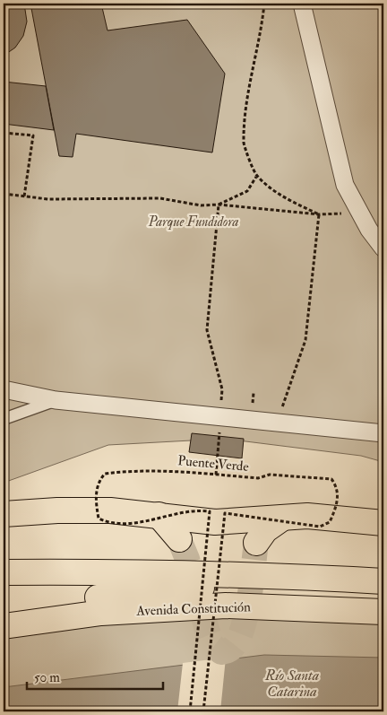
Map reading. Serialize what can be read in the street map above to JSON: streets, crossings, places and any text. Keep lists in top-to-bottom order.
{
  "streets": {
    "highway": ["Avenida Constitución"],
    "path": ["Puente Verde"]
  },
  "water": ["Río Santa Catarina"],
  "parks": ["Parque Fundidora"],
  "scale_bar": "50 m"
}
